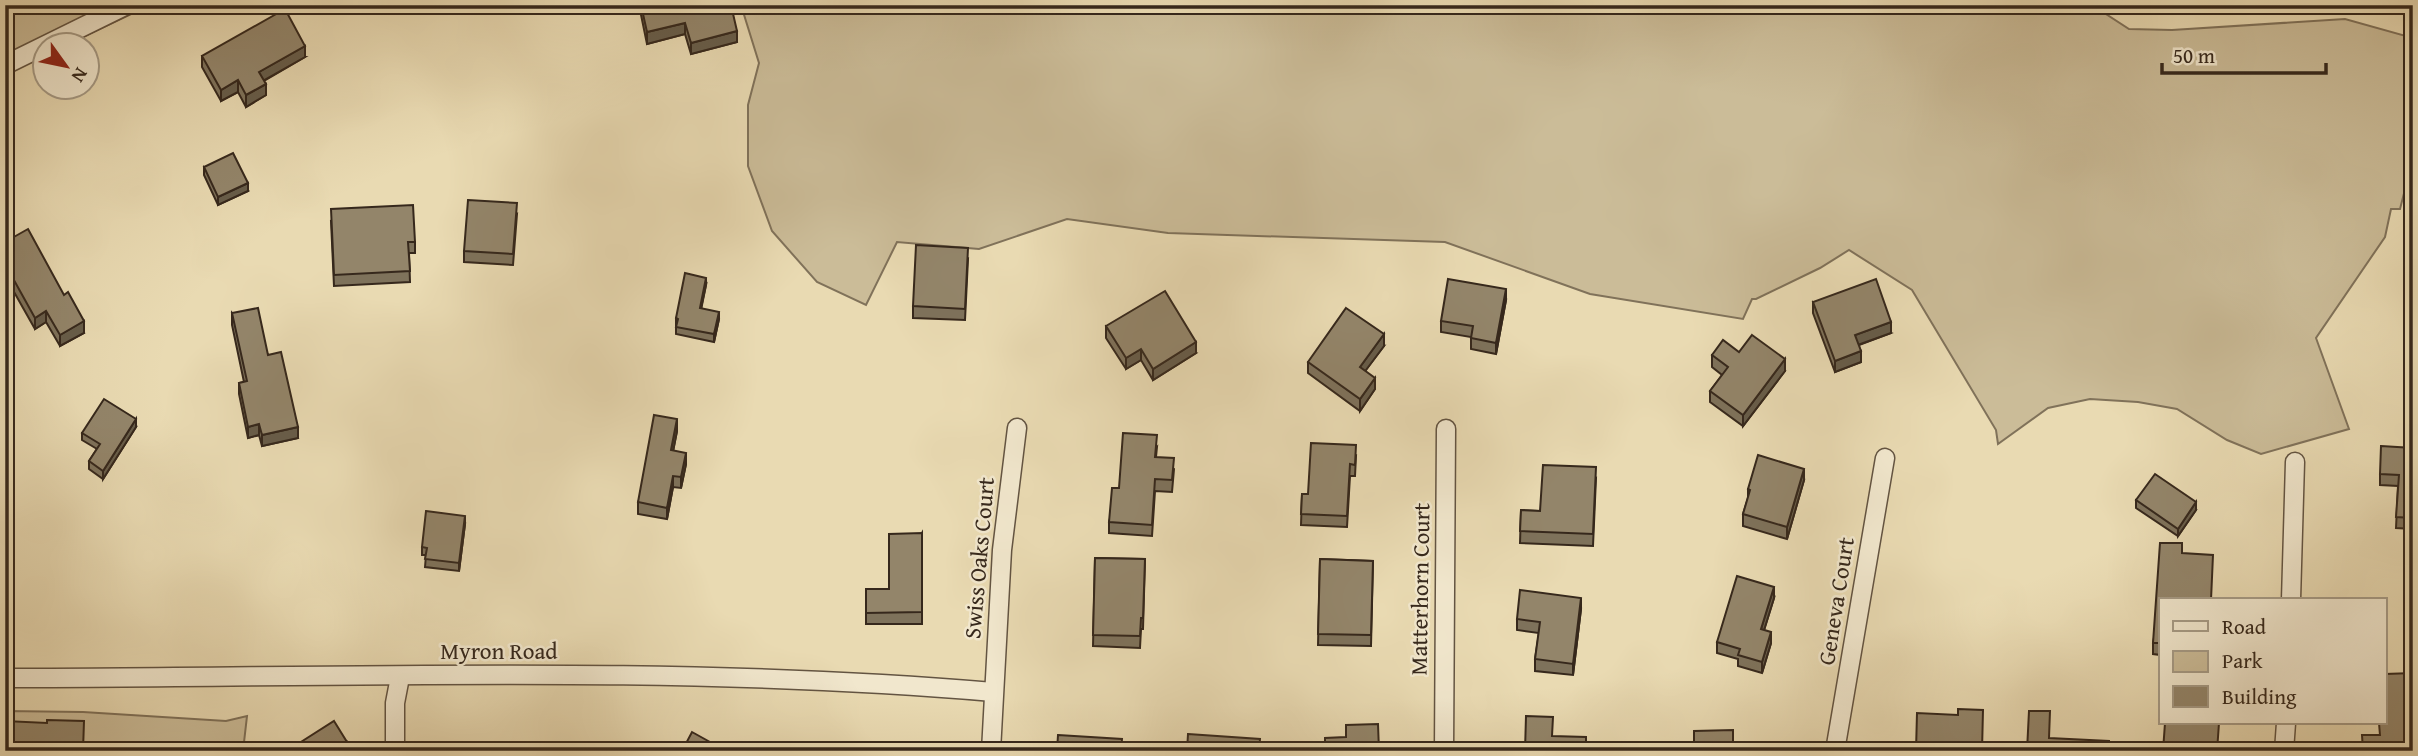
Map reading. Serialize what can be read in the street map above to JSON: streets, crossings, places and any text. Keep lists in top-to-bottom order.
{
  "streets": {
    "street": [
      "Swiss Oaks Court",
      "Matterhorn Court",
      "Geneva Court",
      "Myron Road"
    ]
  },
  "crossings": [
    ["Swiss Oaks Court", "Myron Road"]
  ],
  "legend": ["Road", "Park", "Building"],
  "scale_bar": "50 m",
  "north": "bottom right"
}
